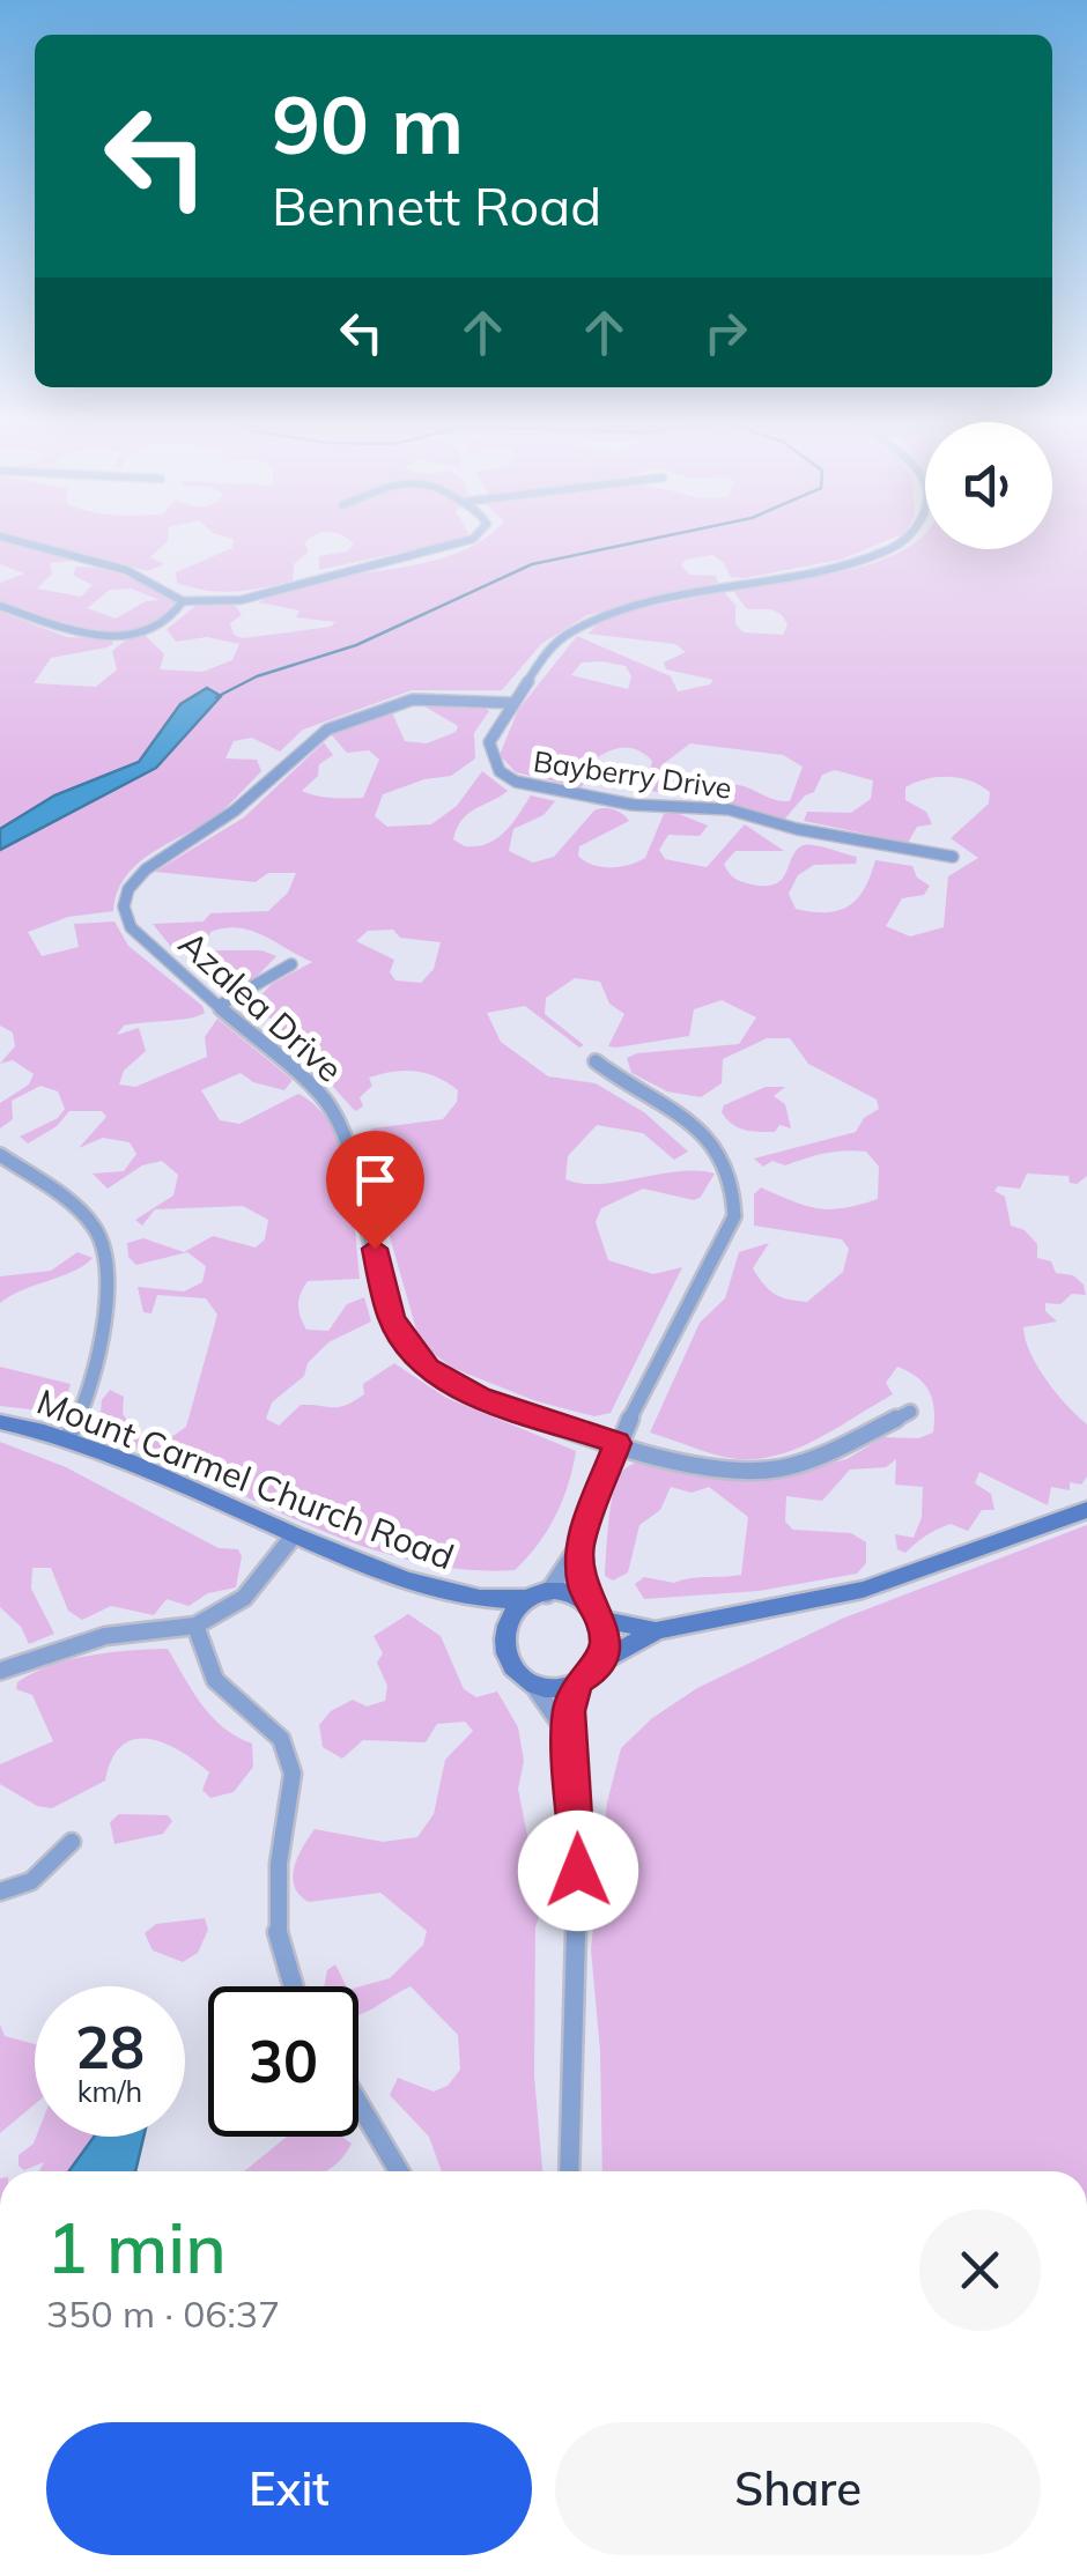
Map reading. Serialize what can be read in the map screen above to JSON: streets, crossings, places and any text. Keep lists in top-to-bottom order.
{
  "streets": {
    "main road": ["Mount Carmel Church Road"],
    "street": ["Bayberry Drive", "Azalea Drive"]
  },
  "crossings": [
    ["Bayberry Drive", "Azalea Drive"]
  ],
  "page": {
    "turn": ["90 m", "Bennett Road"],
    "speed": "28 km/h",
    "limit": "30",
    "heading": ["1 min", "350 m · 06:37"],
    "buttons": ["Exit", "Share"]
  }
}
